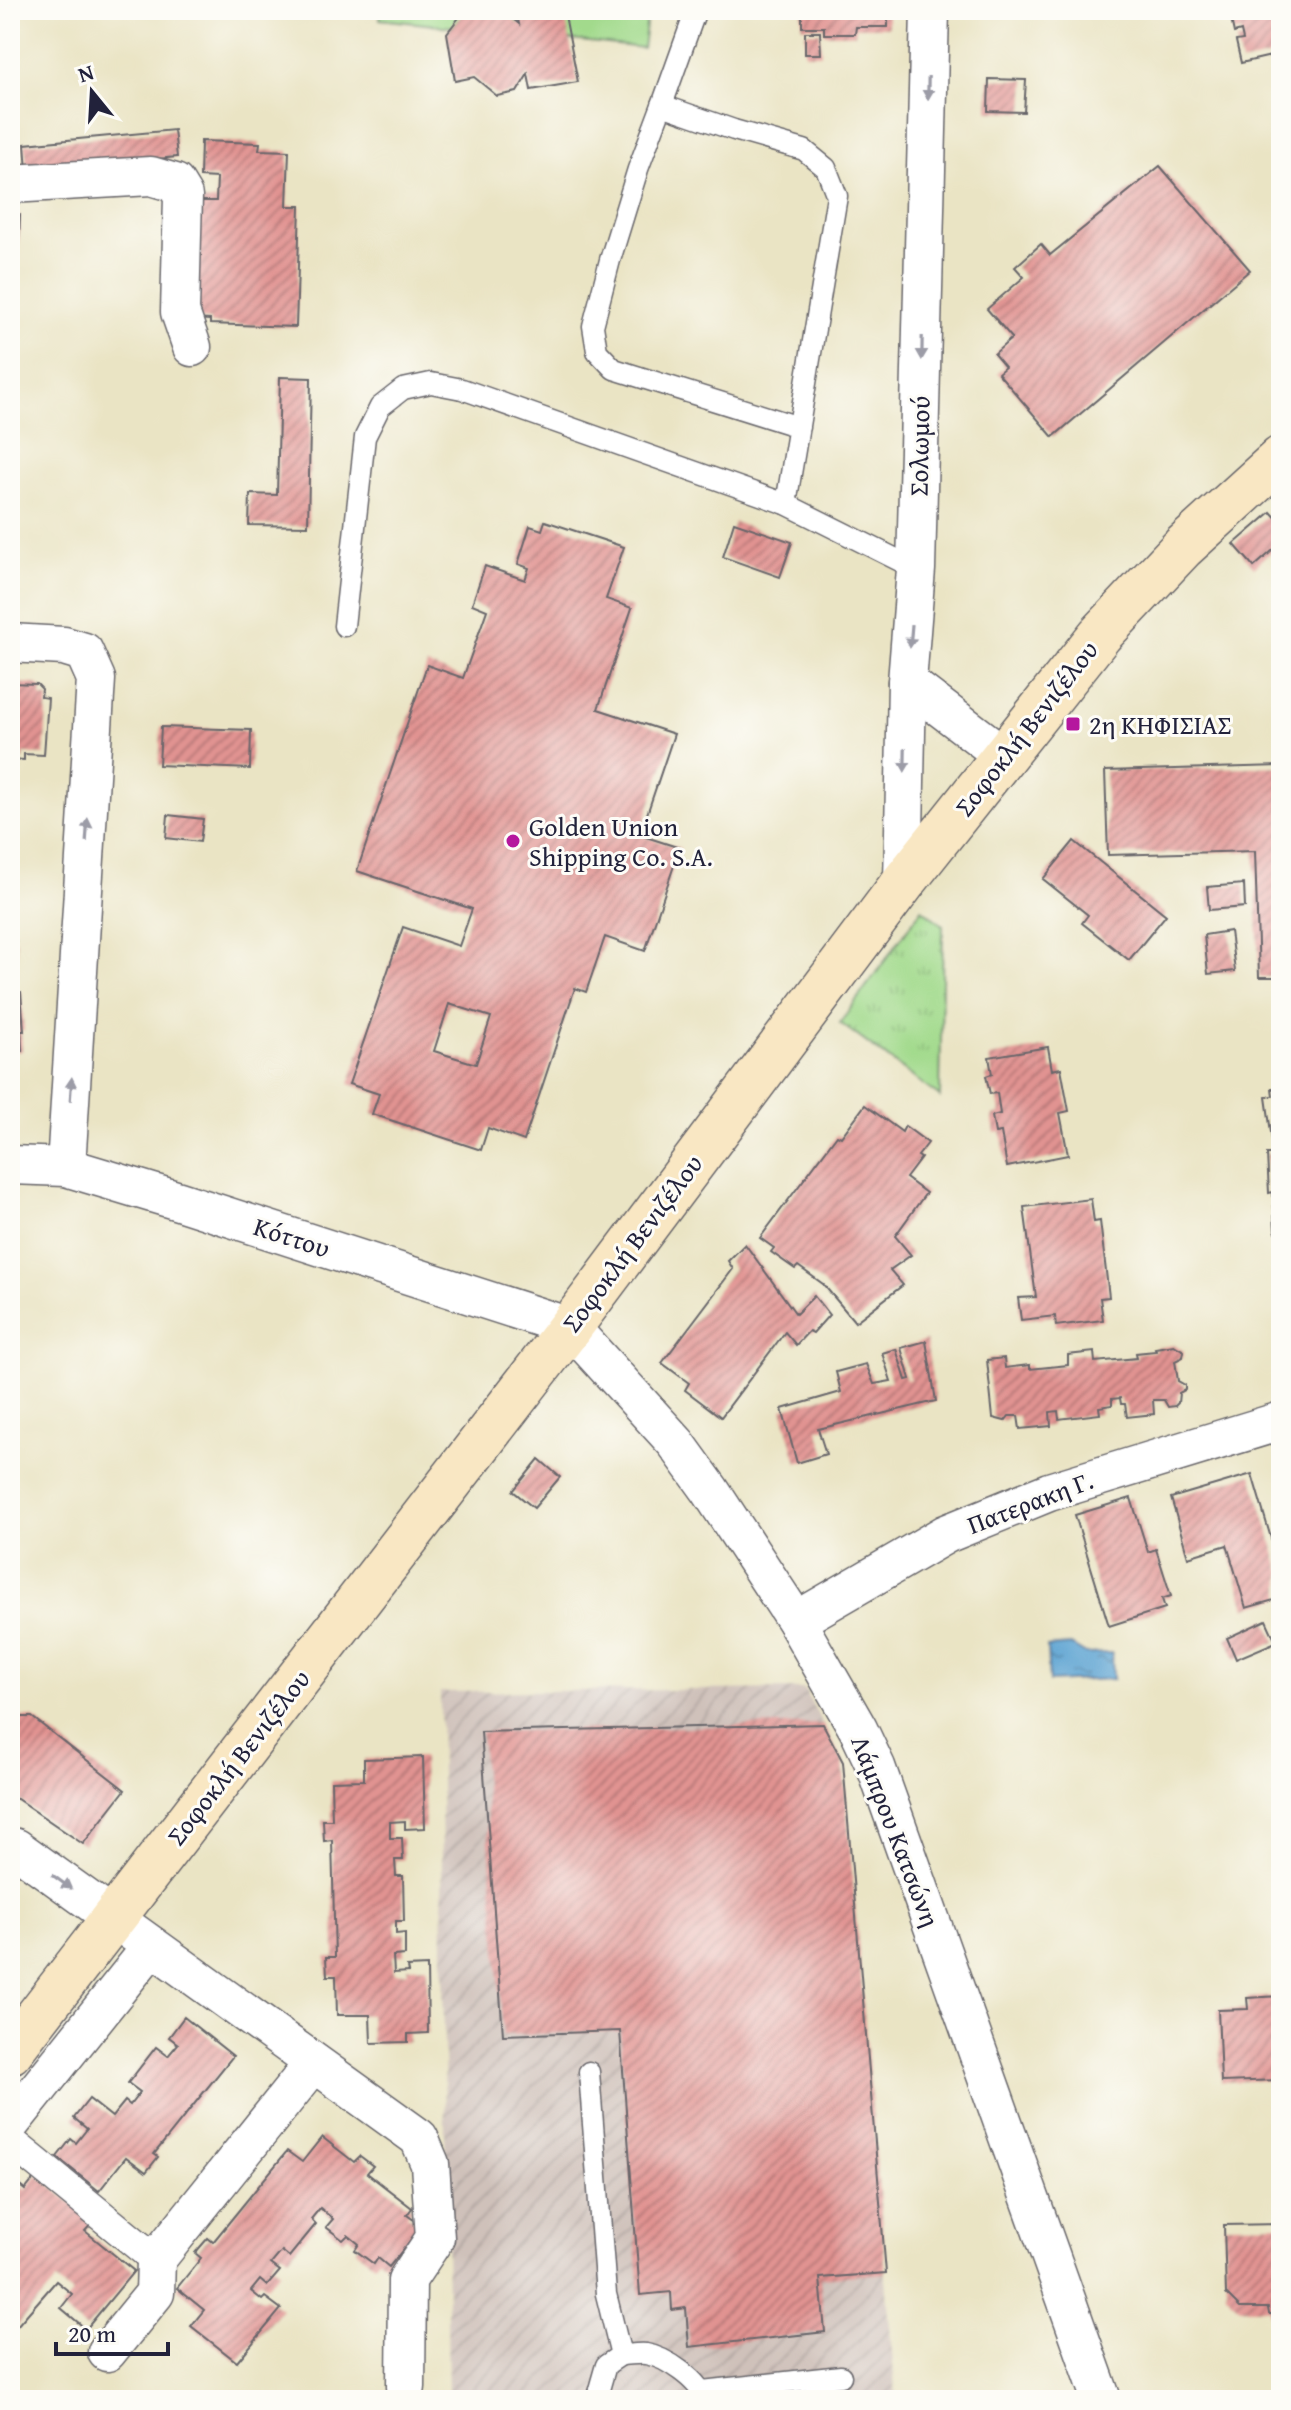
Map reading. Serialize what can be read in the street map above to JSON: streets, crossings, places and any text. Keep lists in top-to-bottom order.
{
  "streets": {
    "main road": ["Σοφοκλή Βενιζέλου"],
    "street": [
      "Σολωμού",
      "Κόττου",
      "Πατερακη Γ.",
      "Λάμπρου Κατσώνη"
    ]
  },
  "crossings": [
    ["Σολωμού", "Σοφοκλή Βενιζέλου"],
    ["Σοφοκλή Βενιζέλου", "Κόττου"],
    ["Σοφοκλή Βενιζέλου", "Λάμπρου Κατσώνη"],
    ["Κόττου", "Λάμπρου Κατσώνη"],
    ["Πατερακη Γ.", "Λάμπρου Κατσώνη"]
  ],
  "one_way": ["Σολωμού"],
  "places": {
    "transit": ["2η ΚΗΦΙΣΙΑΣ"],
    "other": ["Golden Union Shipping Co. S.A."]
  },
  "scale_bar": "20 m",
  "north": "top"
}
